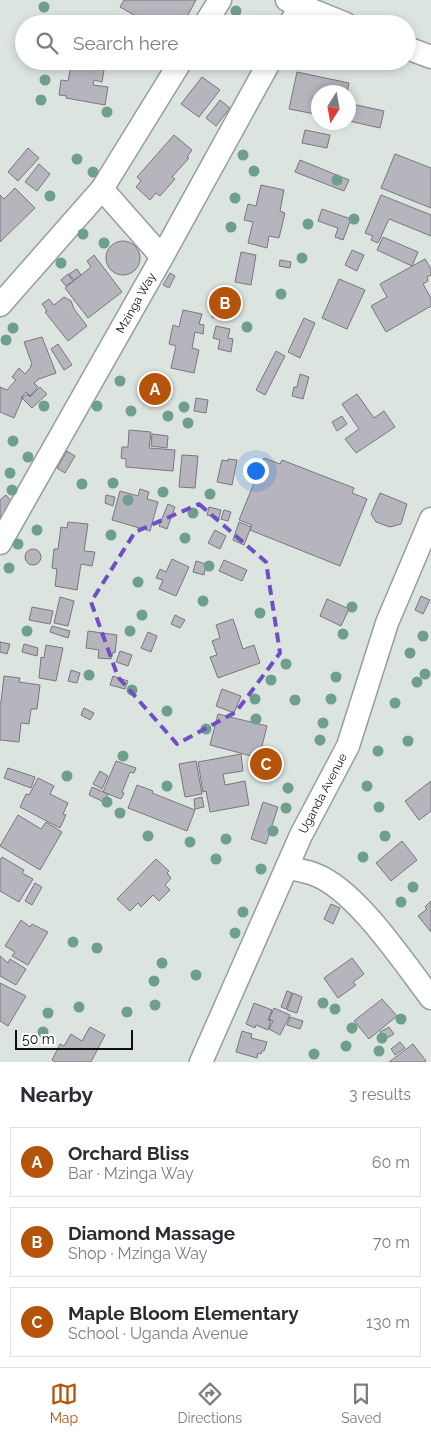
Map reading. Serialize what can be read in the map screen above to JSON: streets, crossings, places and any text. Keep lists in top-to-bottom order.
{
  "streets": {
    "street": ["Mzinga Way", "Uganda Avenue"]
  },
  "scale_bar": "50 m",
  "north": "bottom",
  "page": {
    "search": "Search here",
    "pins": ["B", "A", "C"],
    "scale": "50 m",
    "heading": ["Nearby", "3 results"],
    "list": [
      {
        "mark": "A",
        "name": "Orchard Bliss",
        "note": "Bar · Mzinga Way",
        "value": "60 m"
      },
      {
        "mark": "B",
        "name": "Diamond Massage",
        "note": "Shop · Mzinga Way",
        "value": "70 m"
      },
      {
        "mark": "C",
        "name": "Maple Bloom Elementary",
        "note": "School · Uganda Avenue",
        "value": "130 m"
      }
    ],
    "nav": ["Map", "Directions", "Saved"]
  }
}
